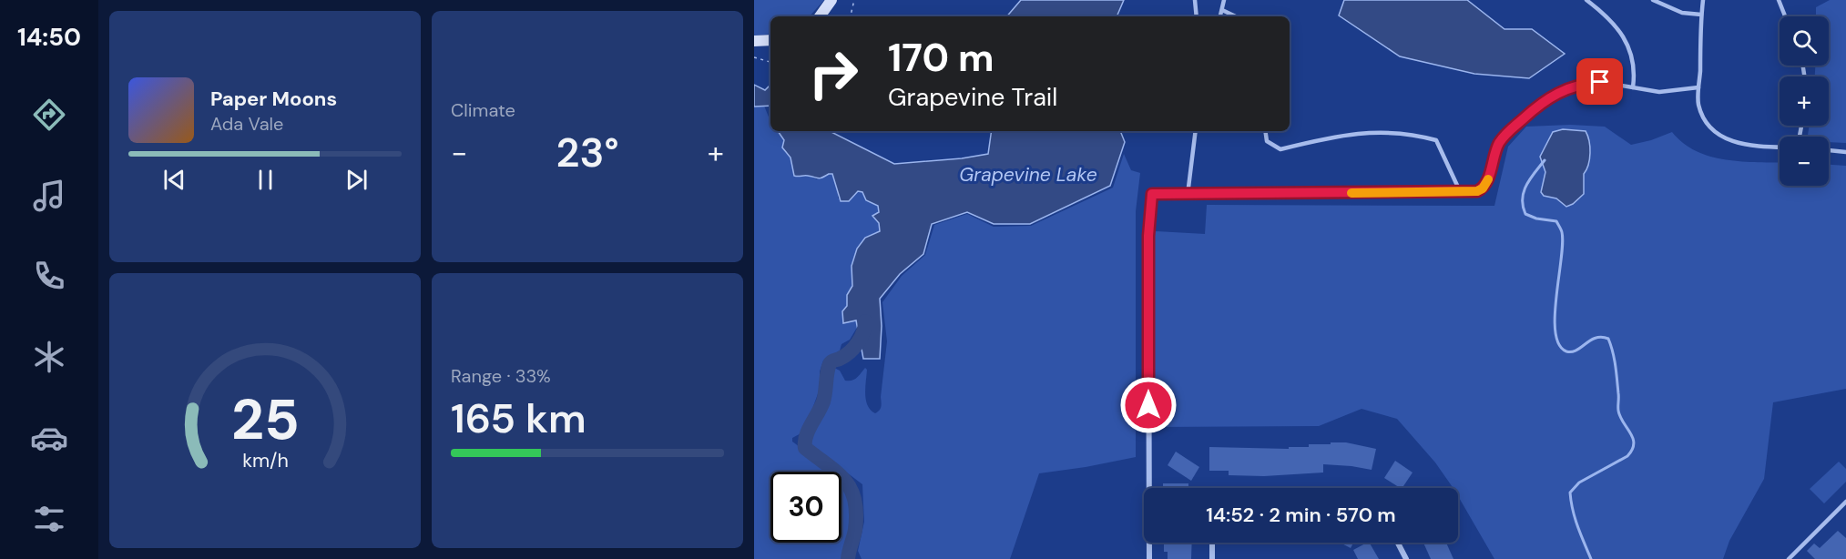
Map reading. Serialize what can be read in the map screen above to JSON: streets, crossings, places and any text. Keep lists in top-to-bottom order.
{
  "water": ["Grapevine Lake"],
  "page": {
    "tabs": "14:50",
    "tile": [
      "Climate",
      ["Range · 33%", "165 km"]
    ],
    "map_buttons": ["+", "−"],
    "turn": ["170 m", "Grapevine Trail"],
    "song": ["Paper Moons", "Ada Vale"],
    "heat": ["−", "23°", "+"],
    "limit": "30",
    "trip": "14:52 · 2 min · 570 m",
    "gauge": ["25", "km/h"]
  }
}
